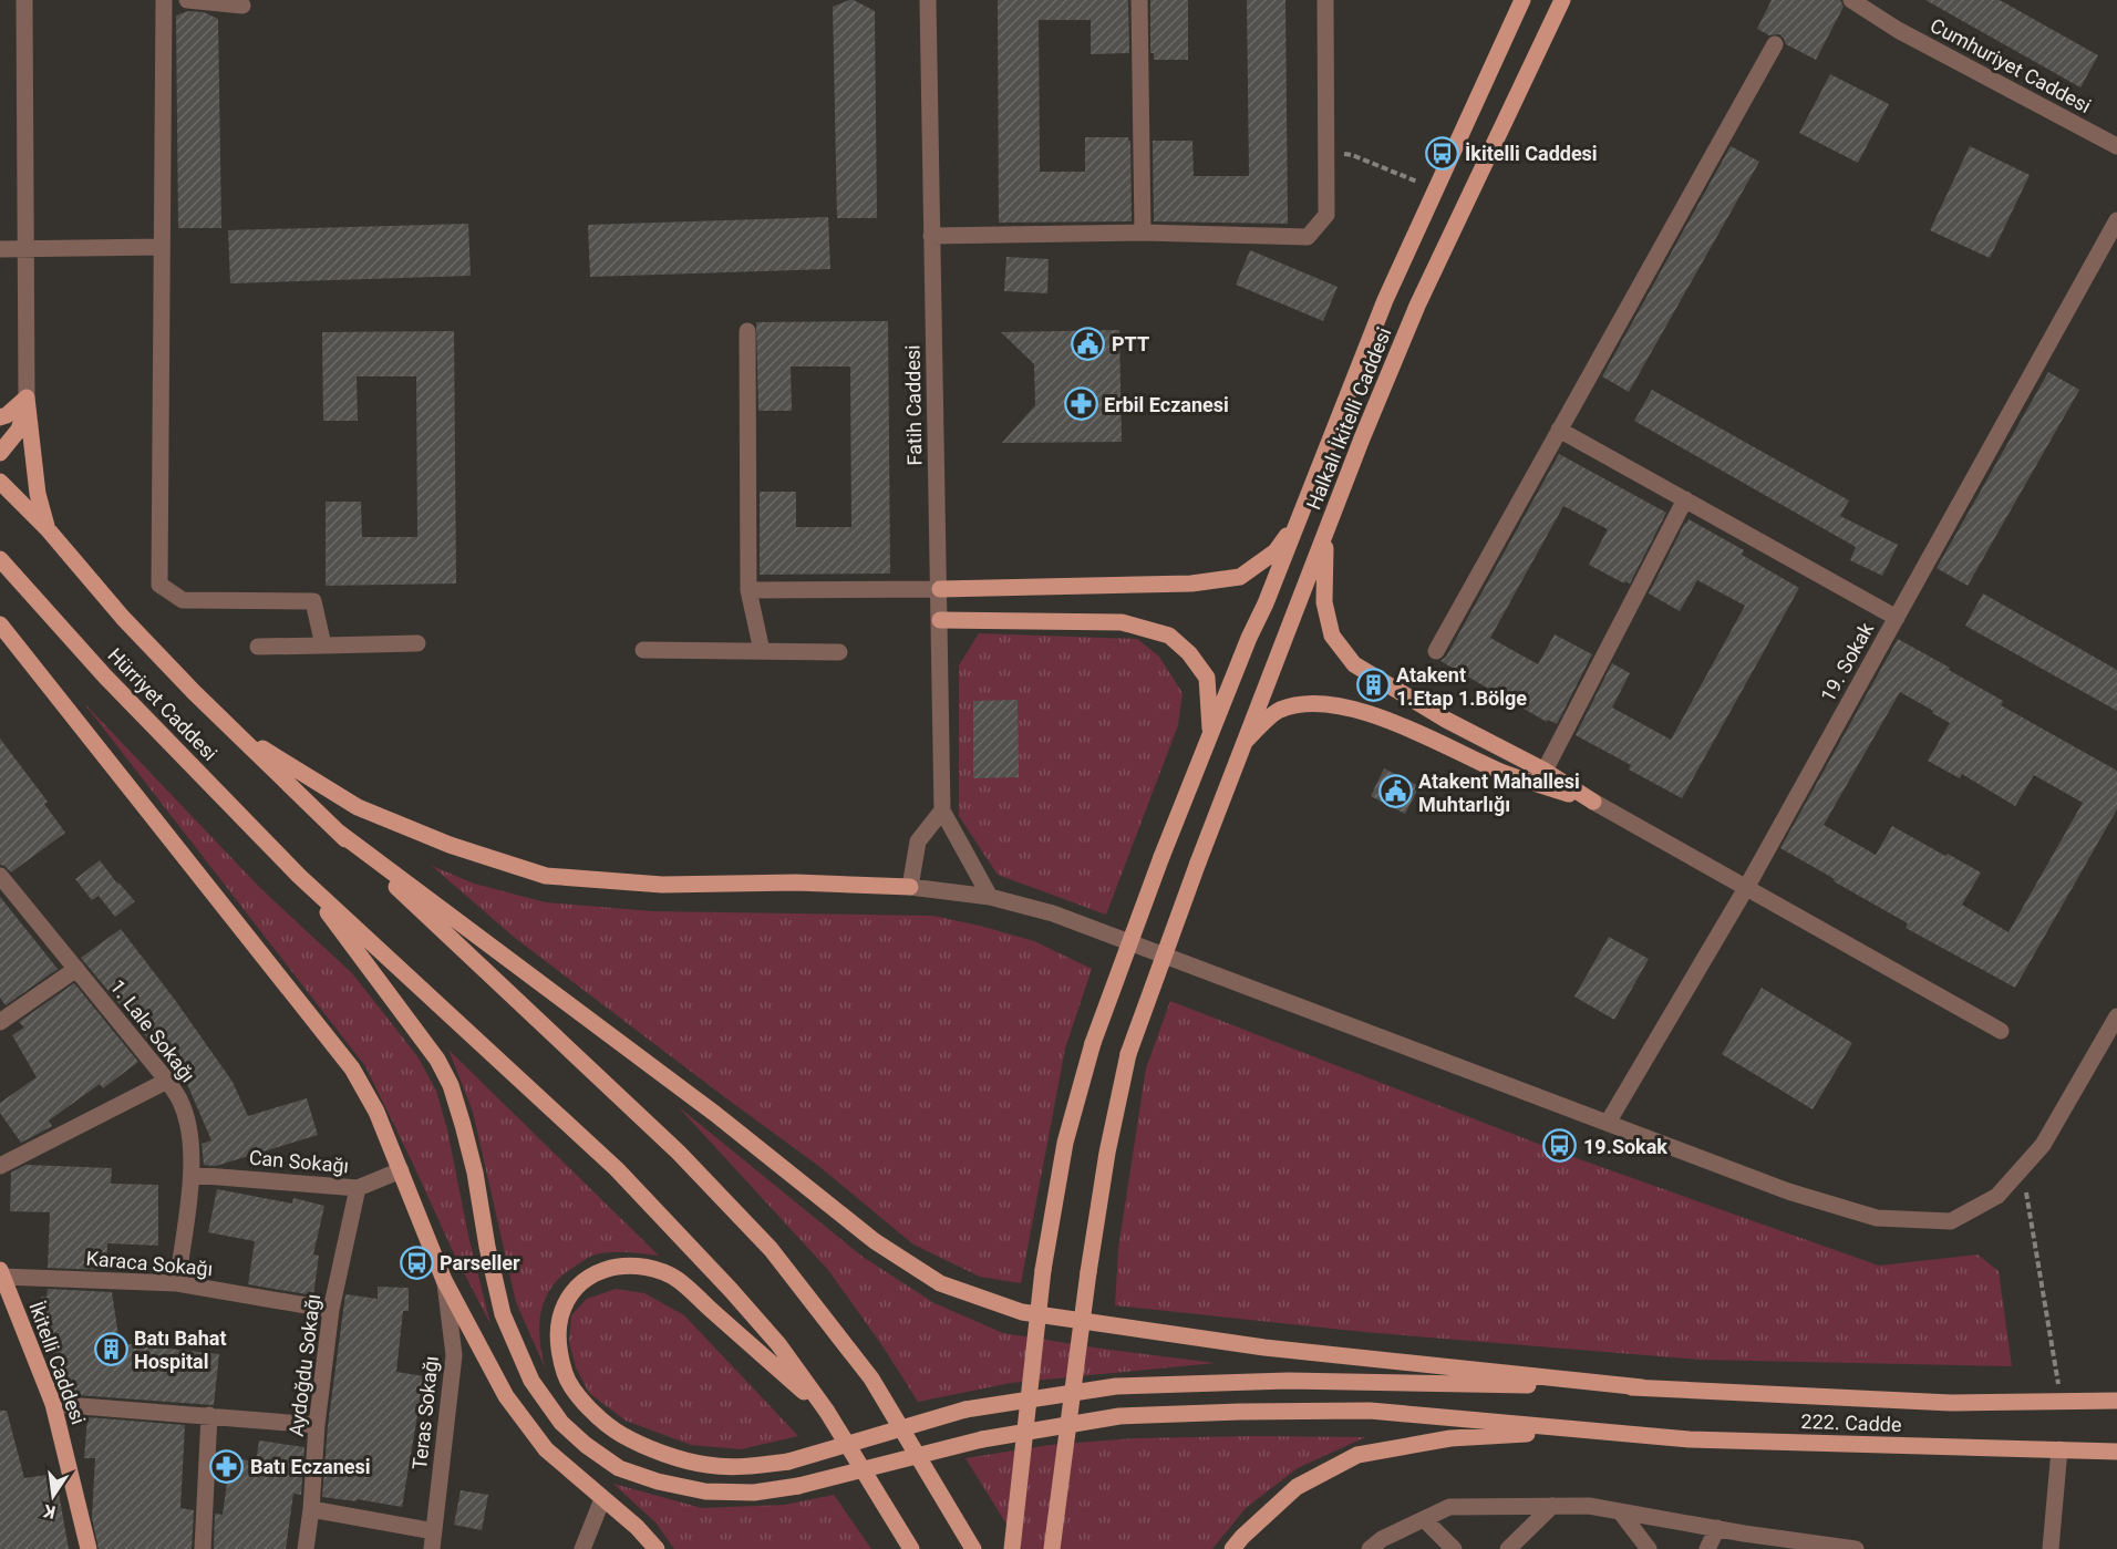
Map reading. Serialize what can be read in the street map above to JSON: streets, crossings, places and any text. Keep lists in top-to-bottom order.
{
  "streets": {
    "main road": [
      "Halkalı İkitelli Caddesi",
      "Hürriyet Caddesi",
      "İkitelli Caddesi",
      "222. Cadde"
    ],
    "street": [
      "Cumhuriyet Caddesi",
      "Fatih Caddesi",
      "19. Sokak",
      "1. Lale Sokağı",
      "Can Sokağı",
      "Karaca Sokağı",
      "Aydoğdu Sokağı",
      "Teras Sokağı"
    ]
  },
  "crossings": [
    ["1. Lale Sokağı", "Can Sokağı"],
    ["1. Lale Sokağı", "Karaca Sokağı"],
    ["Can Sokağı", "Aydoğdu Sokağı"],
    ["Karaca Sokağı", "İkitelli Caddesi"],
    ["Karaca Sokağı", "Aydoğdu Sokağı"]
  ],
  "places": {
    "bus stop": ["İkitelli Caddesi", "19.Sokak", "Parseller"],
    "public building": ["PTT", "Atakent Mahallesi Muhtarlığı"],
    "pharmacy": ["Erbil Eczanesi", "Batı Eczanesi"],
    "building": ["Atakent 1.Etap 1.Bölge", "Batı Bahat Hospital"]
  },
  "north": "bottom"
}
